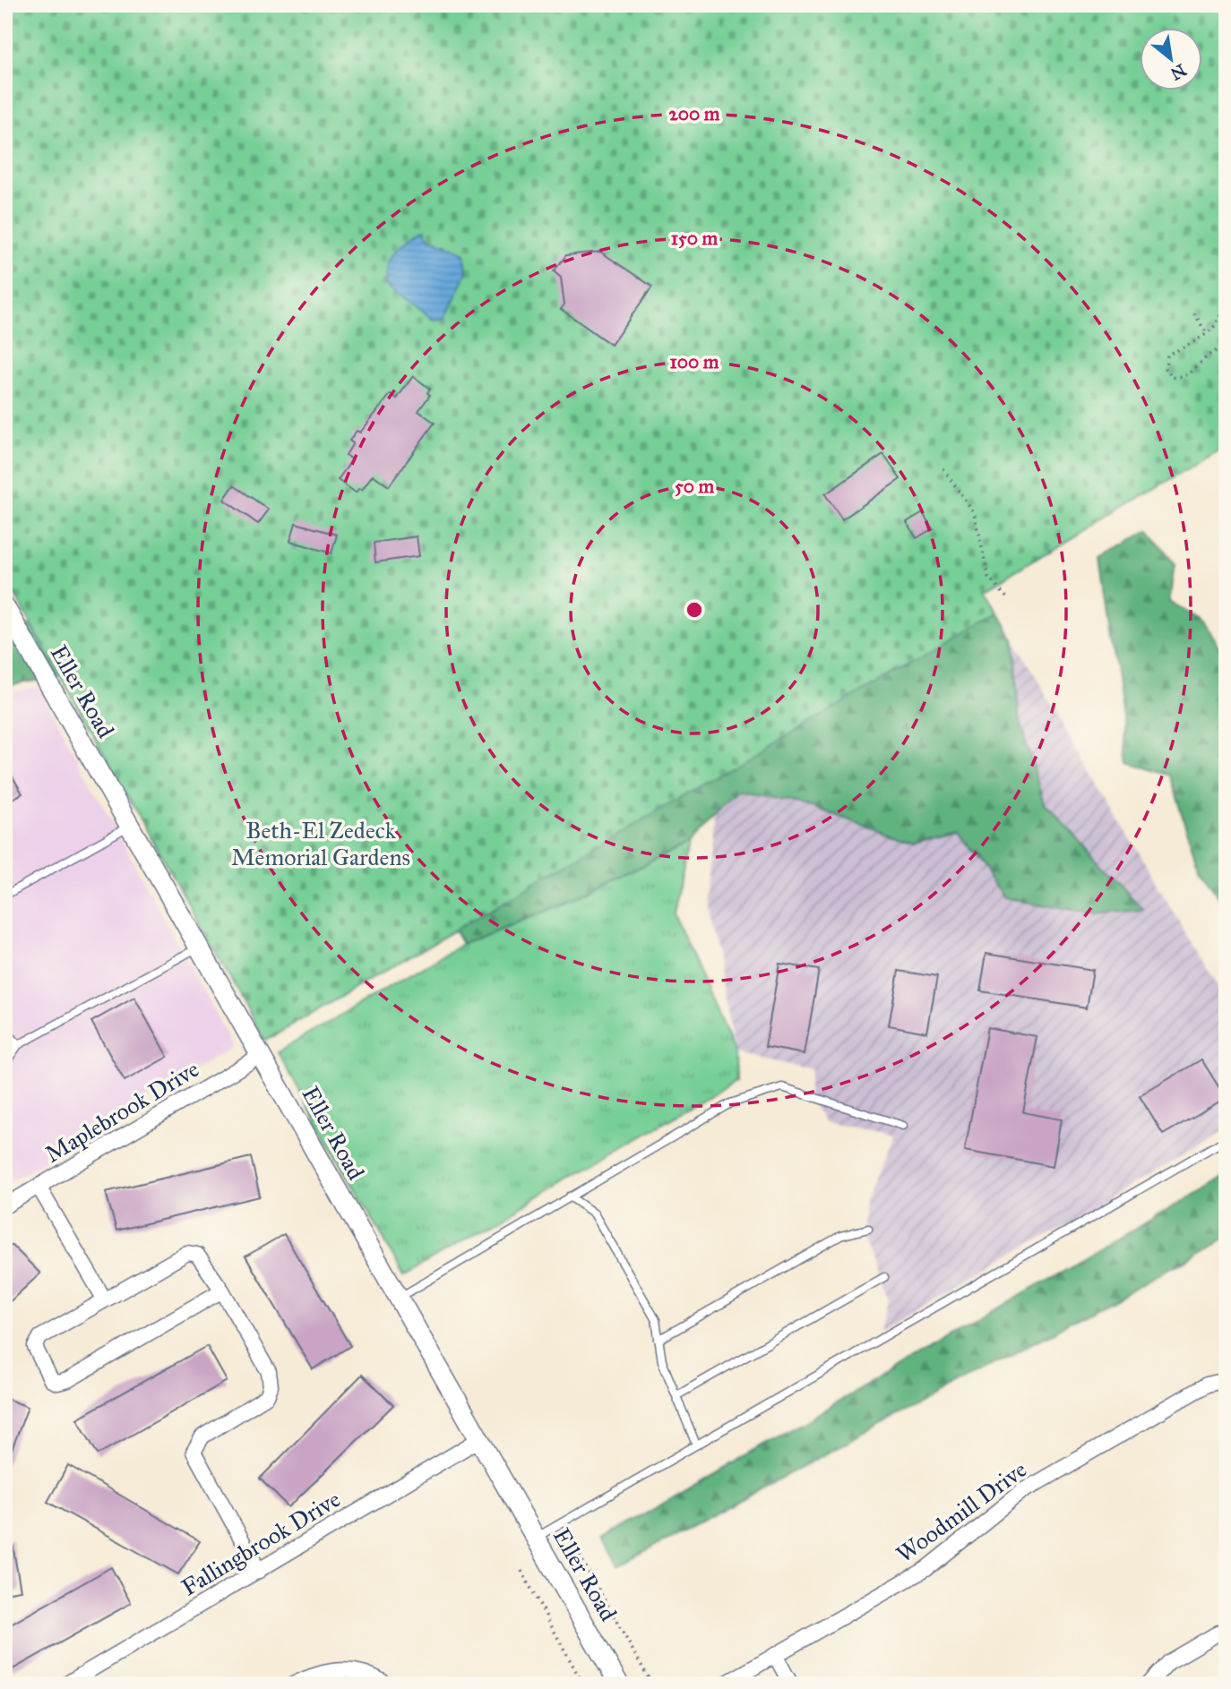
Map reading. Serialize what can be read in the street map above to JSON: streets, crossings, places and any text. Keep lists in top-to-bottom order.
{
  "streets": {
    "street": [
      "Eller Road",
      "Maplebrook Drive",
      "Woodmill Drive",
      "Fallingbrook Drive"
    ]
  },
  "crossings": [
    ["Eller Road", "Maplebrook Drive"],
    ["Eller Road", "Fallingbrook Drive"]
  ],
  "parks": ["Beth-El Zedeck Memorial Gardens"],
  "north": "bottom right",
  "rings": [
    "200 m",
    "150 m",
    "100 m",
    "50 m"
  ]
}
